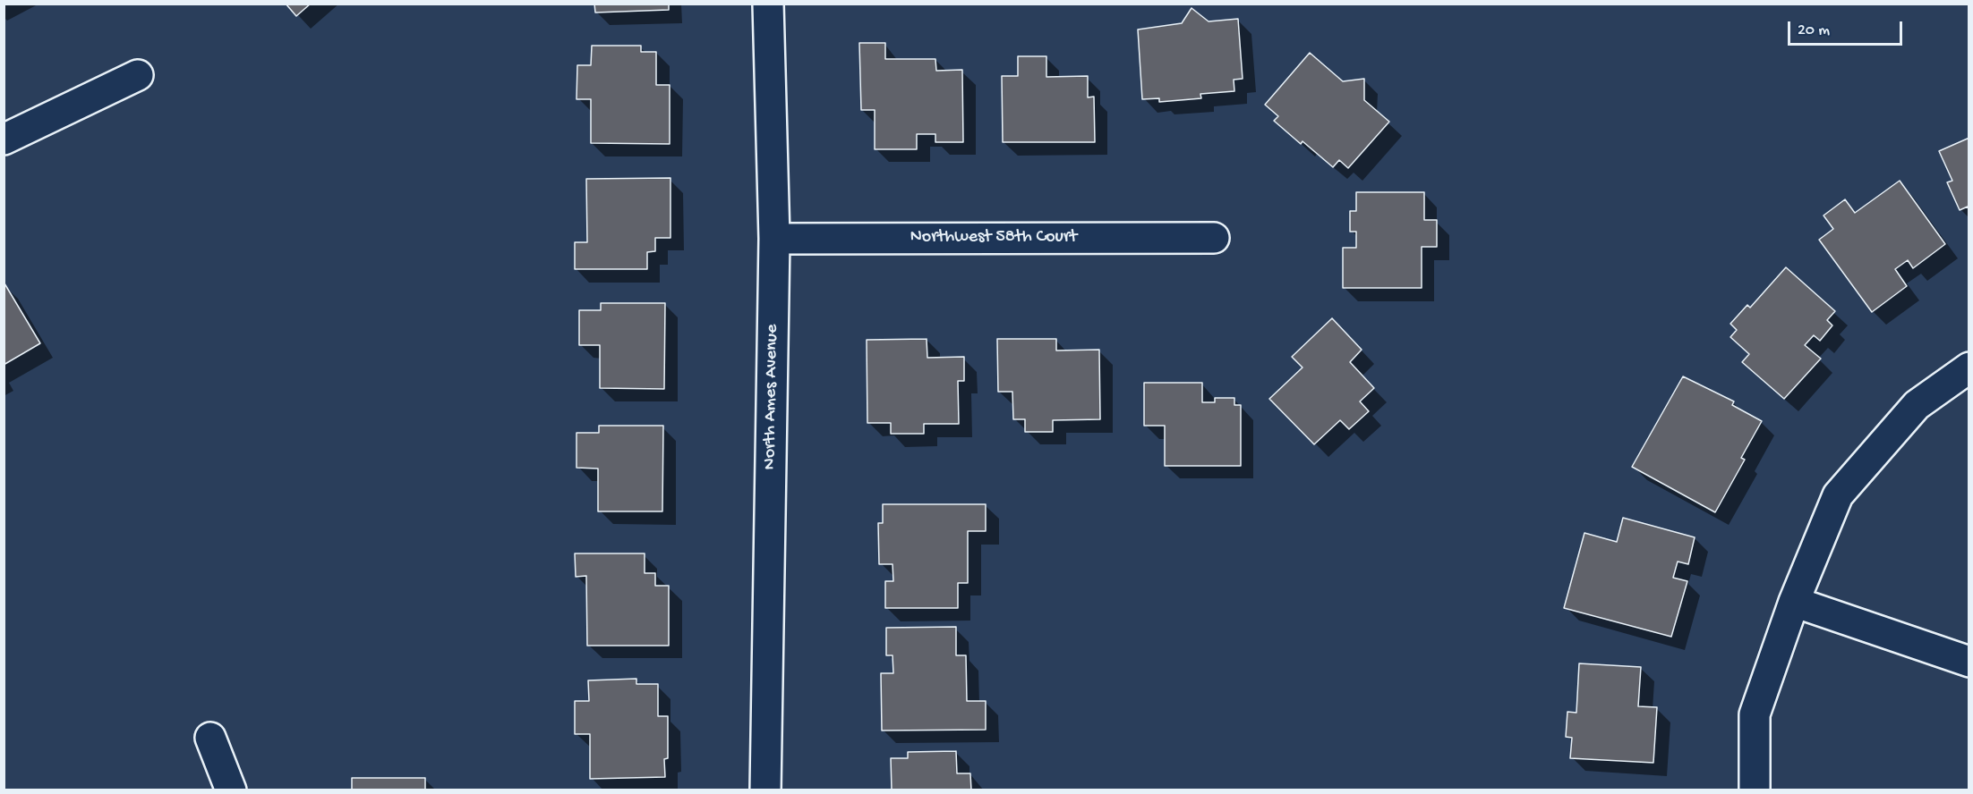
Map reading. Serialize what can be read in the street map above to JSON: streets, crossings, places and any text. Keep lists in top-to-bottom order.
{
  "streets": {
    "street": ["Northwest 58th Court", "North Ames Avenue"]
  },
  "crossings": [
    ["Northwest 58th Court", "North Ames Avenue"]
  ],
  "scale_bar": "20 m"
}
